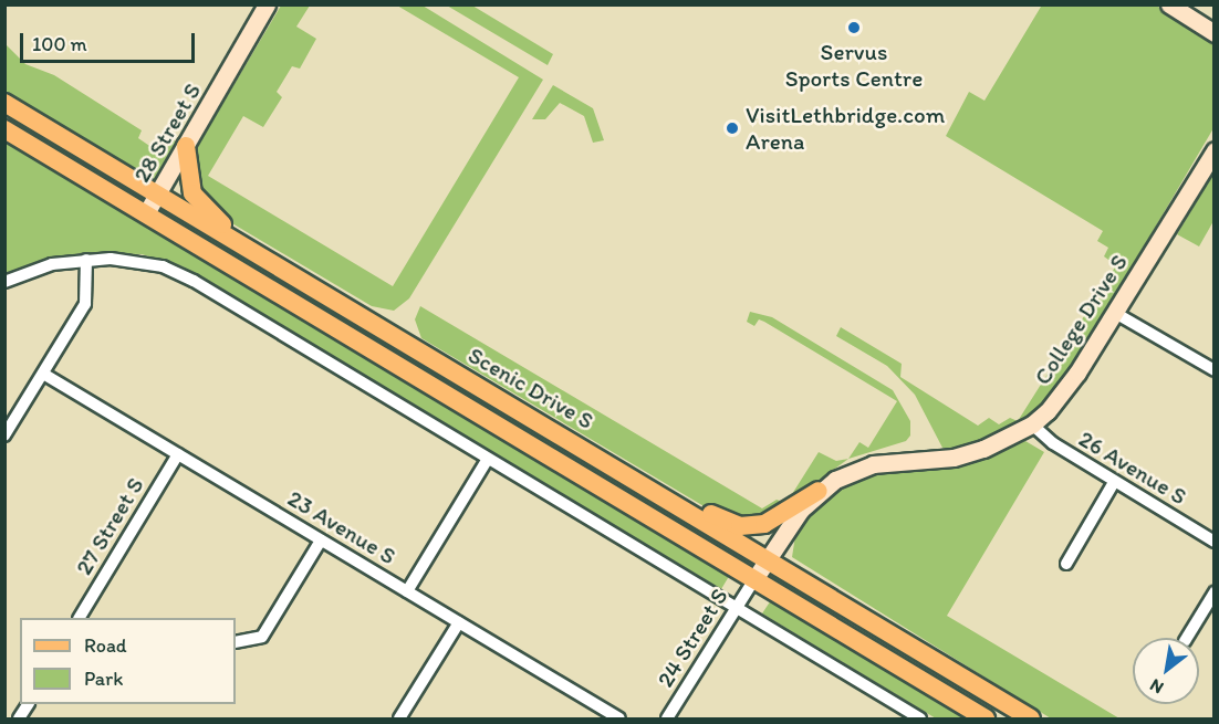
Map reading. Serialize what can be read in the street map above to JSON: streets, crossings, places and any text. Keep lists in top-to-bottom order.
{
  "streets": {
    "main road": ["Scenic Drive S"],
    "street": [
      "28 Street S",
      "College Drive S",
      "26 Avenue S",
      "27 Street S",
      "23 Avenue S",
      "24 Street S"
    ]
  },
  "crossings": [
    ["28 Street S", "Scenic Drive S"],
    ["College Drive S", "Scenic Drive S"],
    ["College Drive S", "26 Avenue S"],
    ["College Drive S", "24 Street S"],
    ["Scenic Drive S", "24 Street S"],
    ["27 Street S", "23 Avenue S"]
  ],
  "places": ["Servus Sports Centre", "VisitLethbridge.com Arena"],
  "legend": ["Road", "Park"],
  "scale_bar": "100 m",
  "north": "bottom left"
}
